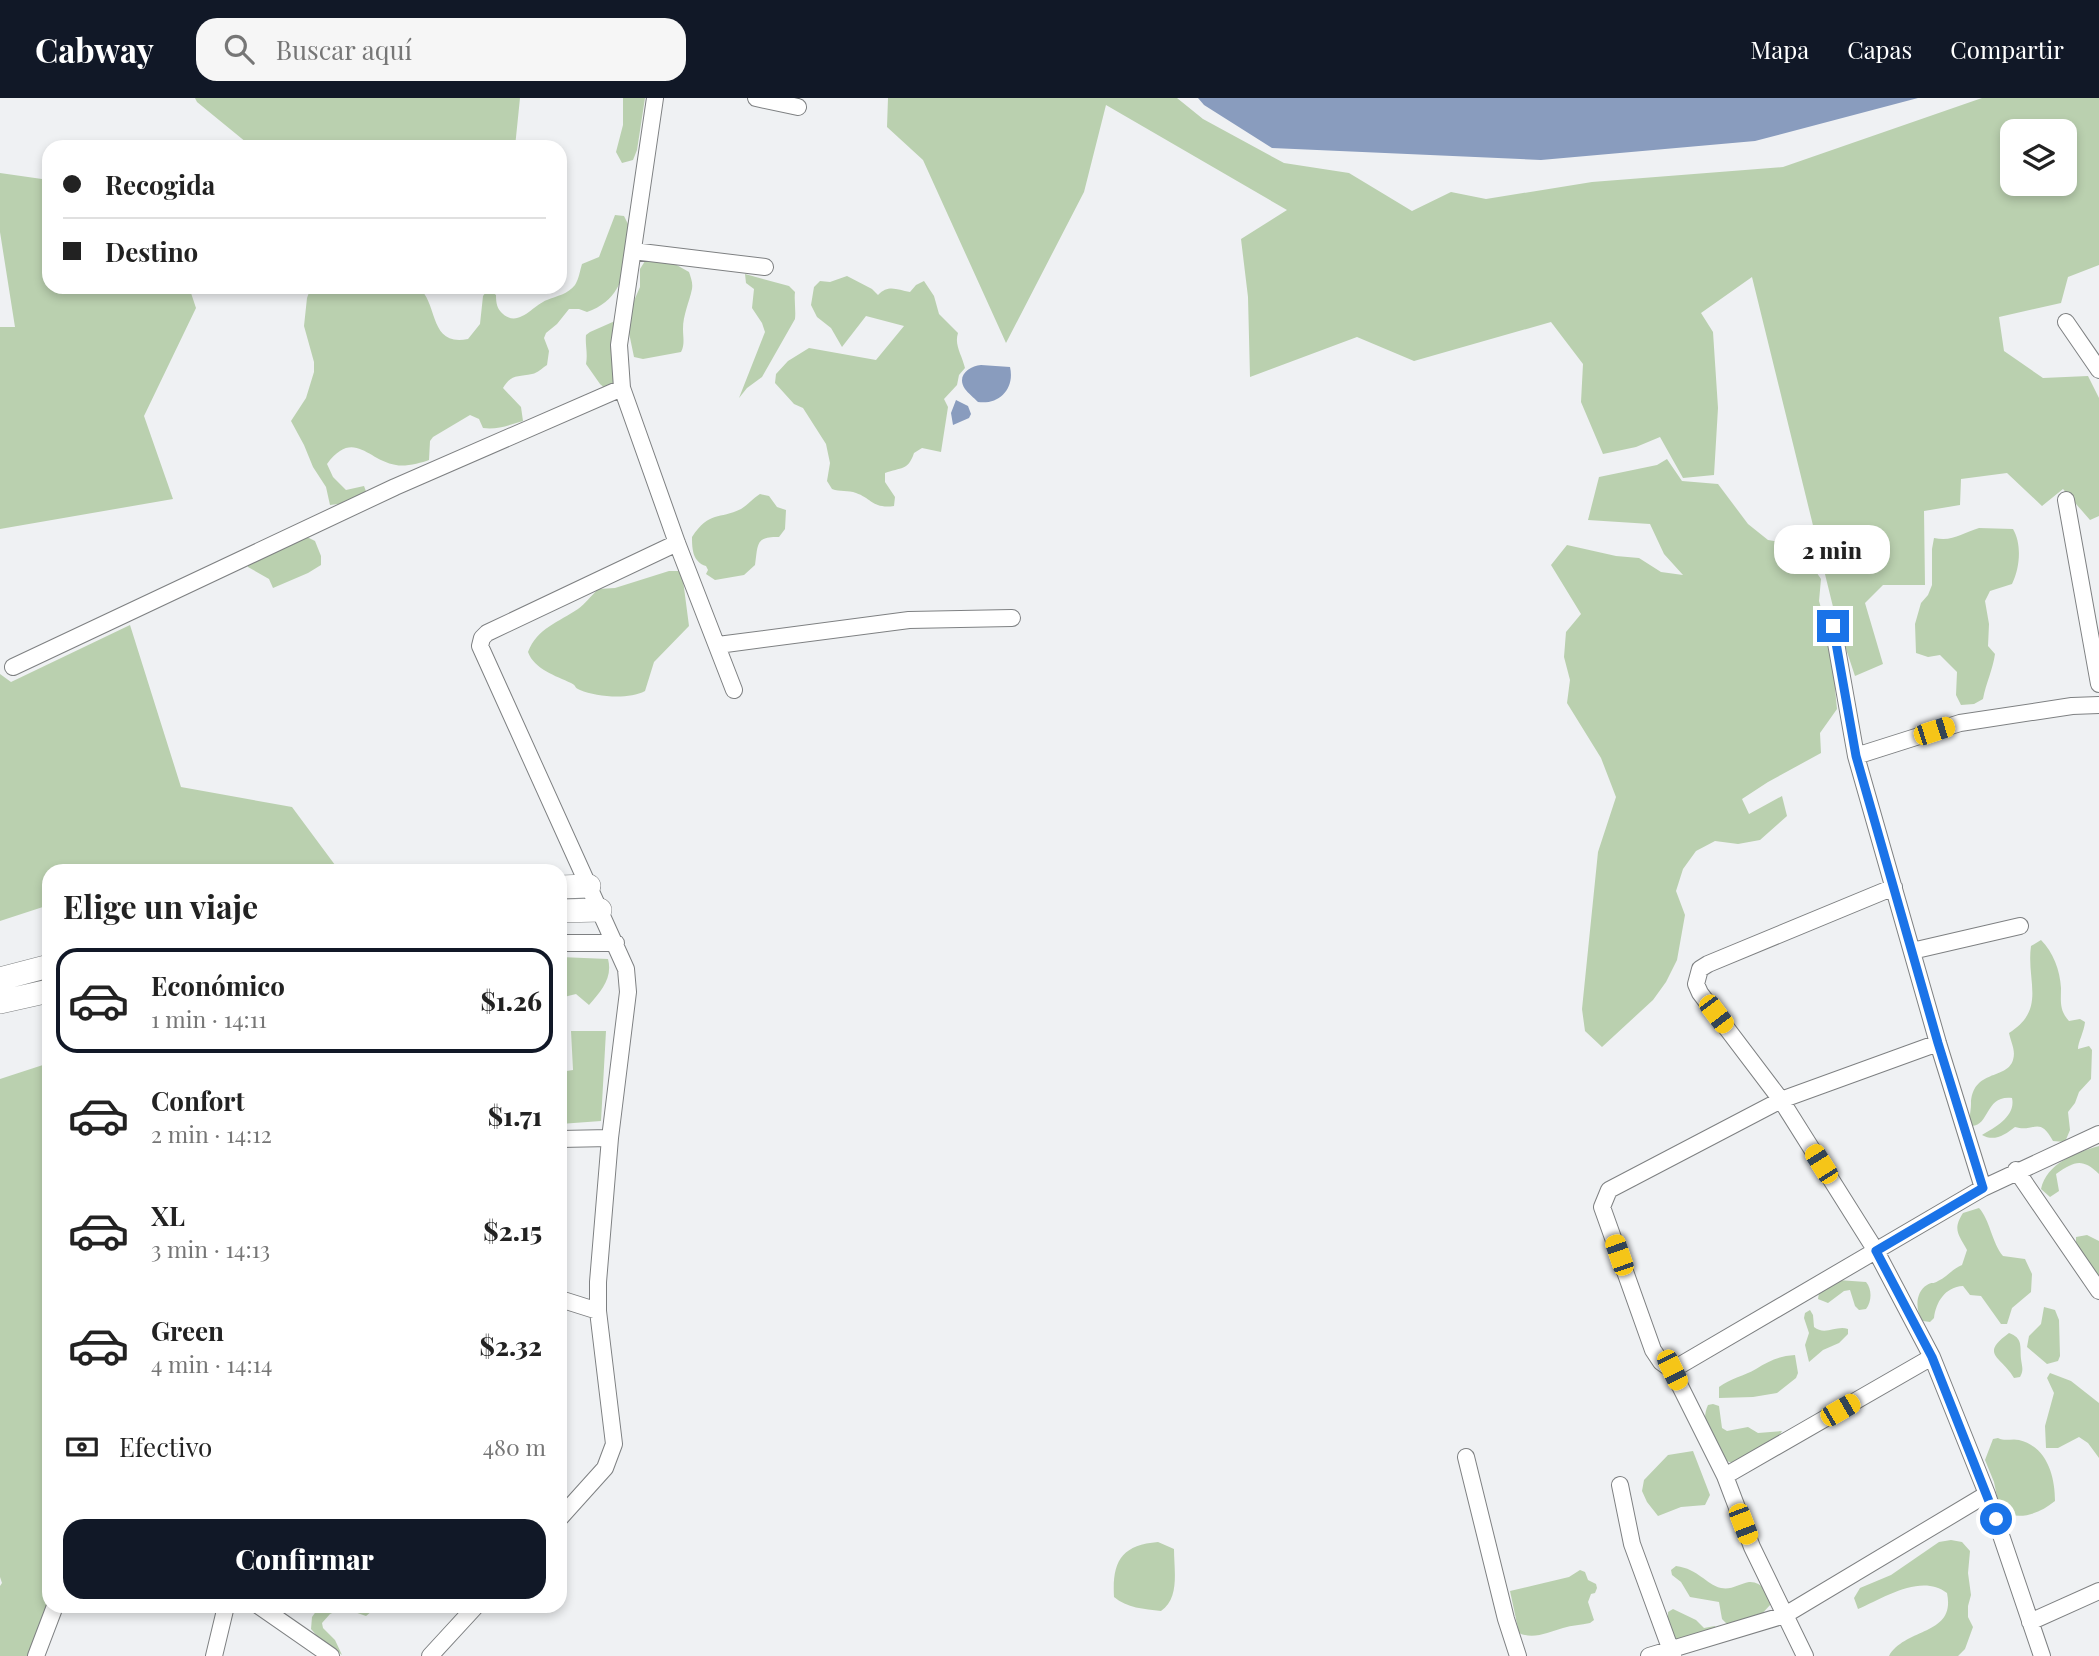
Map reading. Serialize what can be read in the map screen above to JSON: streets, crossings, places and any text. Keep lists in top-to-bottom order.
{
  "page": {
    "header": "Cabway",
    "search": "Buscar aquí",
    "nav": ["Mapa", "Capas", "Compartir"],
    "banner": ["Recogida", "Destino"],
    "bubble": "2 min",
    "heading": "Elige un viaje",
    "list": [
      {
        "name": "Económico",
        "note": "1 min · 14:11",
        "value": "$1.26"
      },
      {
        "name": "Confort",
        "note": "2 min · 14:12",
        "value": "$1.71"
      },
      {
        "name": "XL",
        "note": "3 min · 14:13",
        "value": "$2.15"
      },
      {
        "name": "Green",
        "note": "4 min · 14:14",
        "value": "$2.32"
      }
    ],
    "pay": ["Efectivo", "480 m"],
    "buttons": "Confirmar"
  }
}
